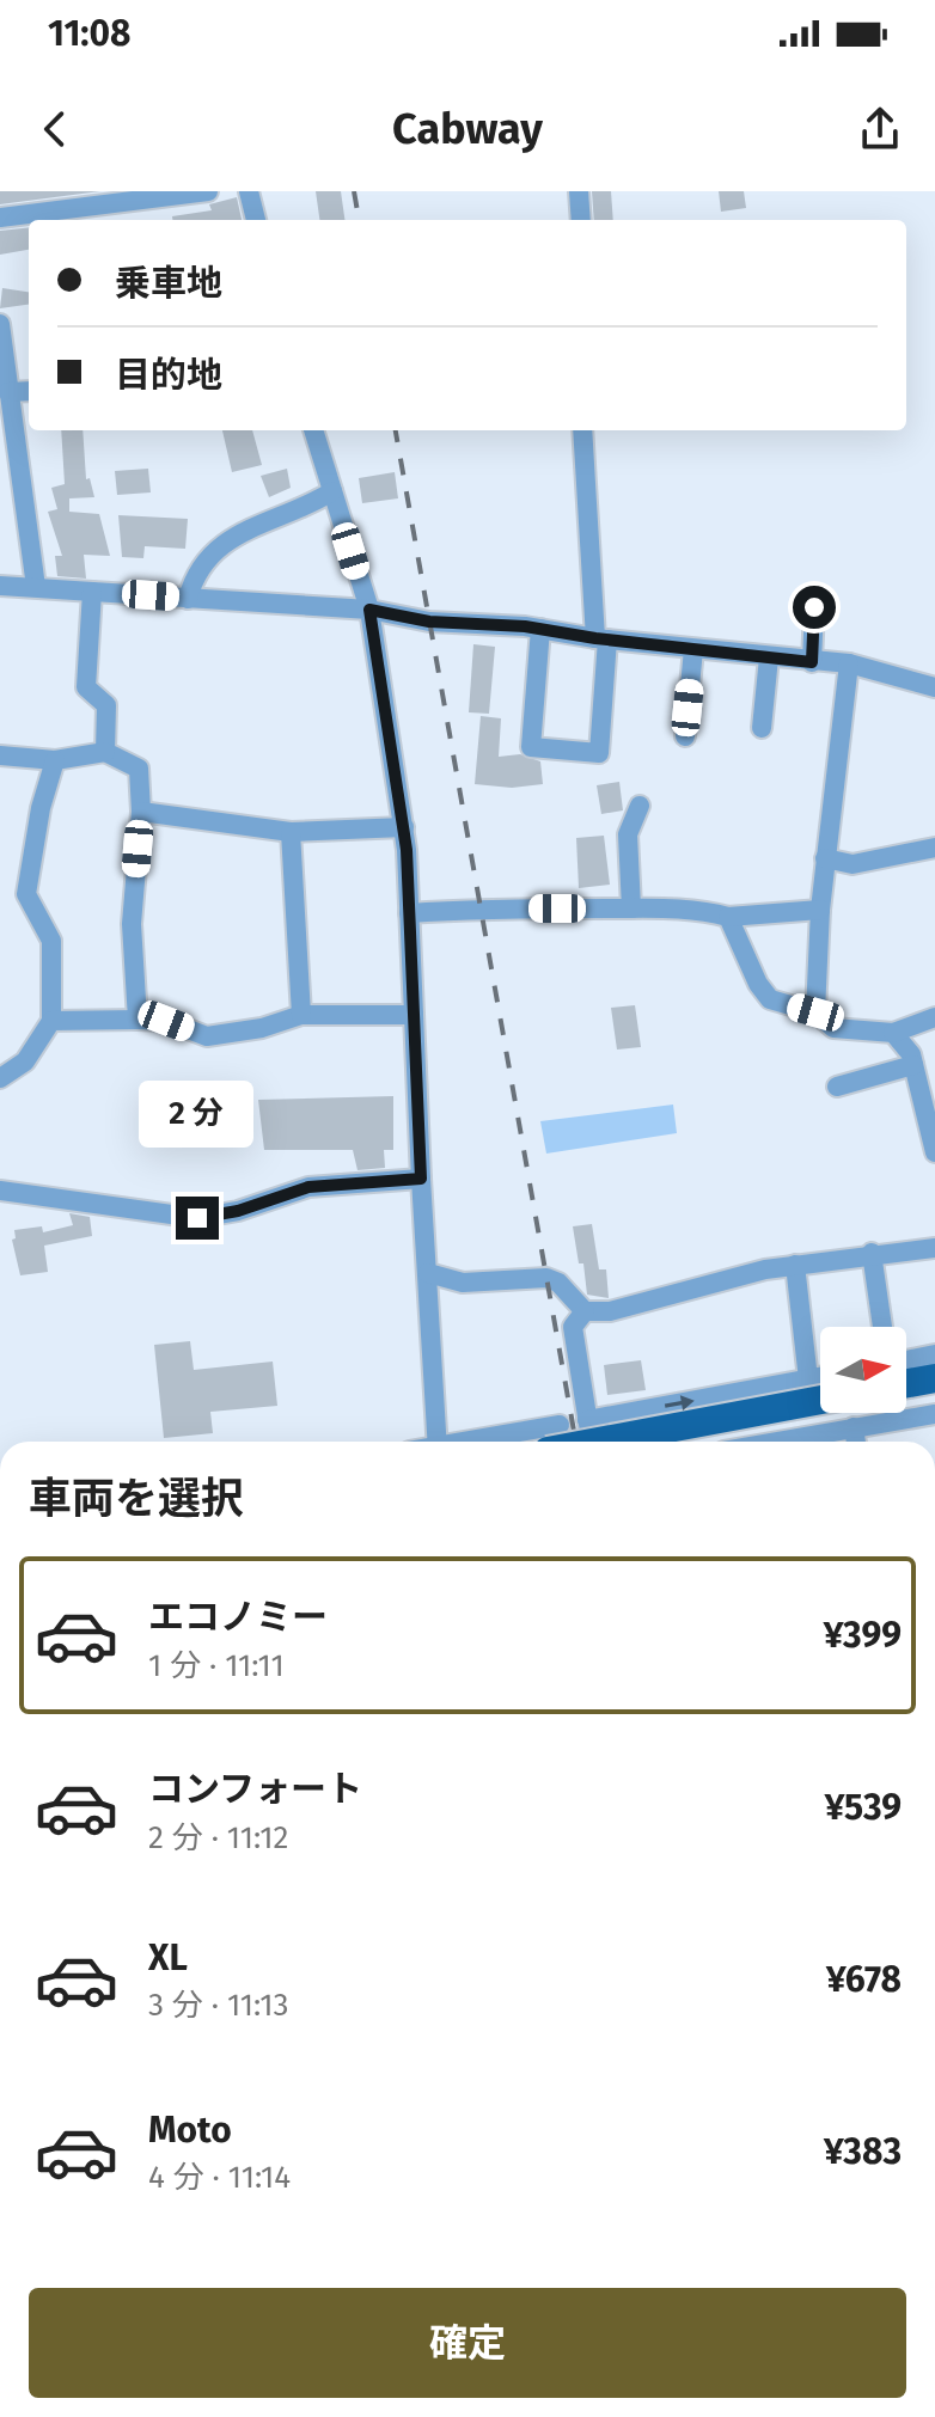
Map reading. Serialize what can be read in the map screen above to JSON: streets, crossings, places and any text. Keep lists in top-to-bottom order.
{
  "north": "right",
  "page": {
    "status": "11:08",
    "header": "Cabway",
    "banner": ["乗車地", "目的地"],
    "bubble": "2 分",
    "heading": "車両を選択",
    "list": [
      {
        "name": "エコノミー",
        "note": "1 分 · 11:11",
        "value": "¥399"
      },
      {
        "name": "コンフォート",
        "note": "2 分 · 11:12",
        "value": "¥539"
      },
      {
        "name": "XL",
        "note": "3 分 · 11:13",
        "value": "¥678"
      },
      {
        "name": "Moto",
        "note": "4 分 · 11:14",
        "value": "¥383"
      }
    ],
    "buttons": "確定"
  }
}
